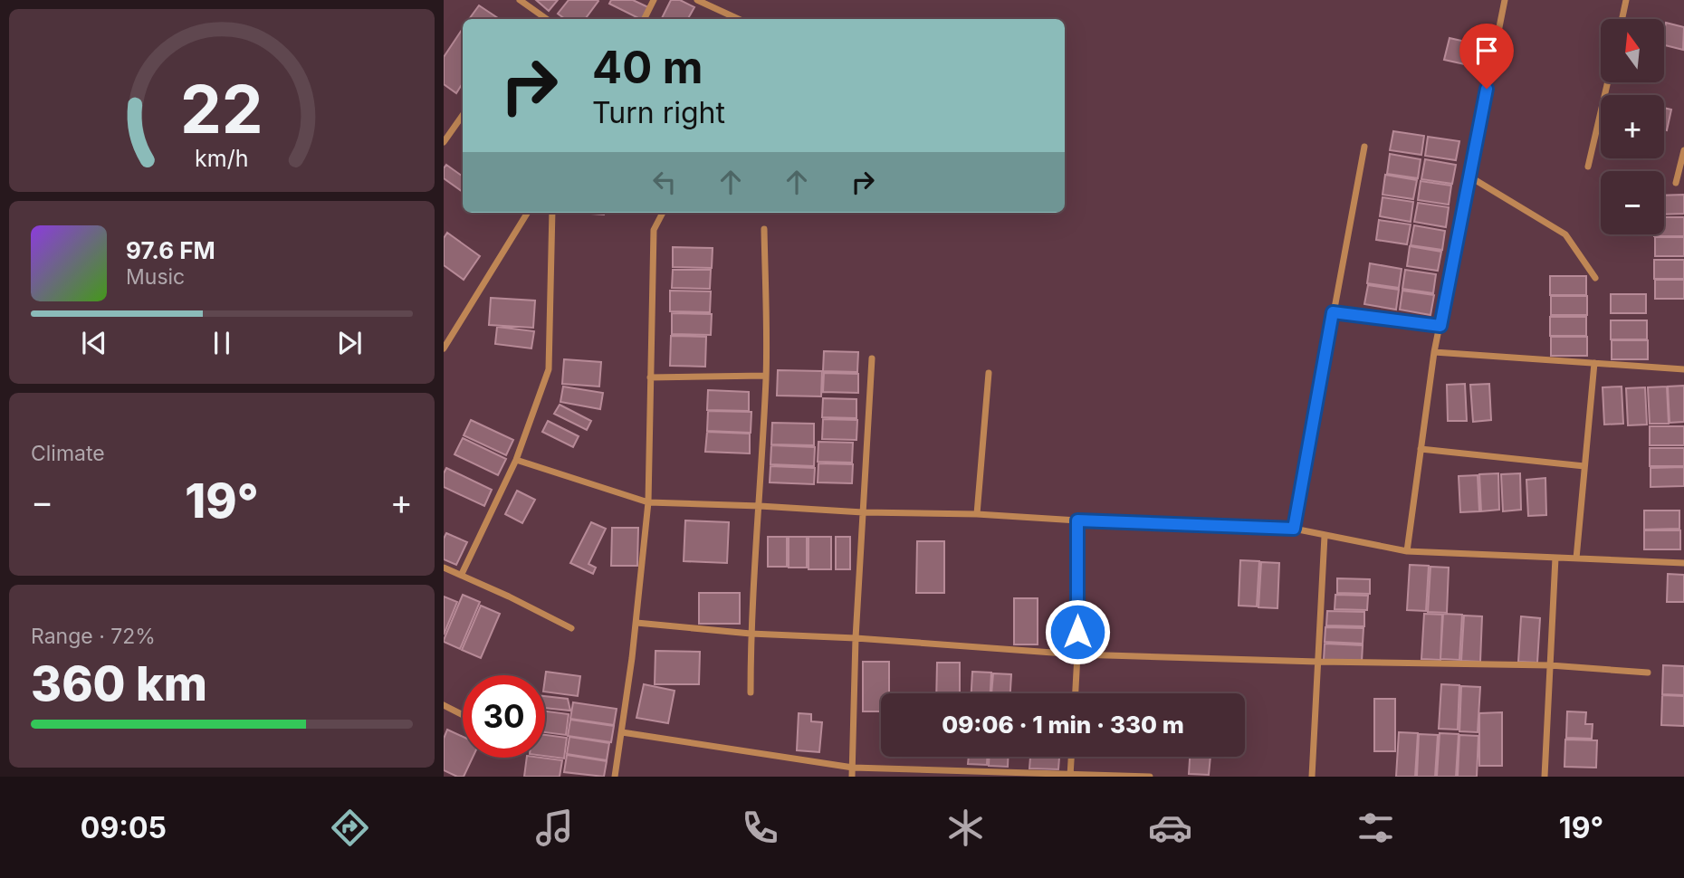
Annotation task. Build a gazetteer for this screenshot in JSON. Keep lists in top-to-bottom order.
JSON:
{
  "north": "top",
  "page": {
    "map_buttons": ["+", "−"],
    "turn": ["40 m", "Turn right"],
    "song": ["97.6 FM", "Music"],
    "tile": [
      "Climate",
      ["Range · 72%", "360 km"]
    ],
    "heat": ["−", "19°", "+"],
    "limit": "30",
    "trip": "09:06 · 1 min · 330 m",
    "tabs": ["09:05", "19°"],
    "gauge": ["22", "km/h"]
  }
}
